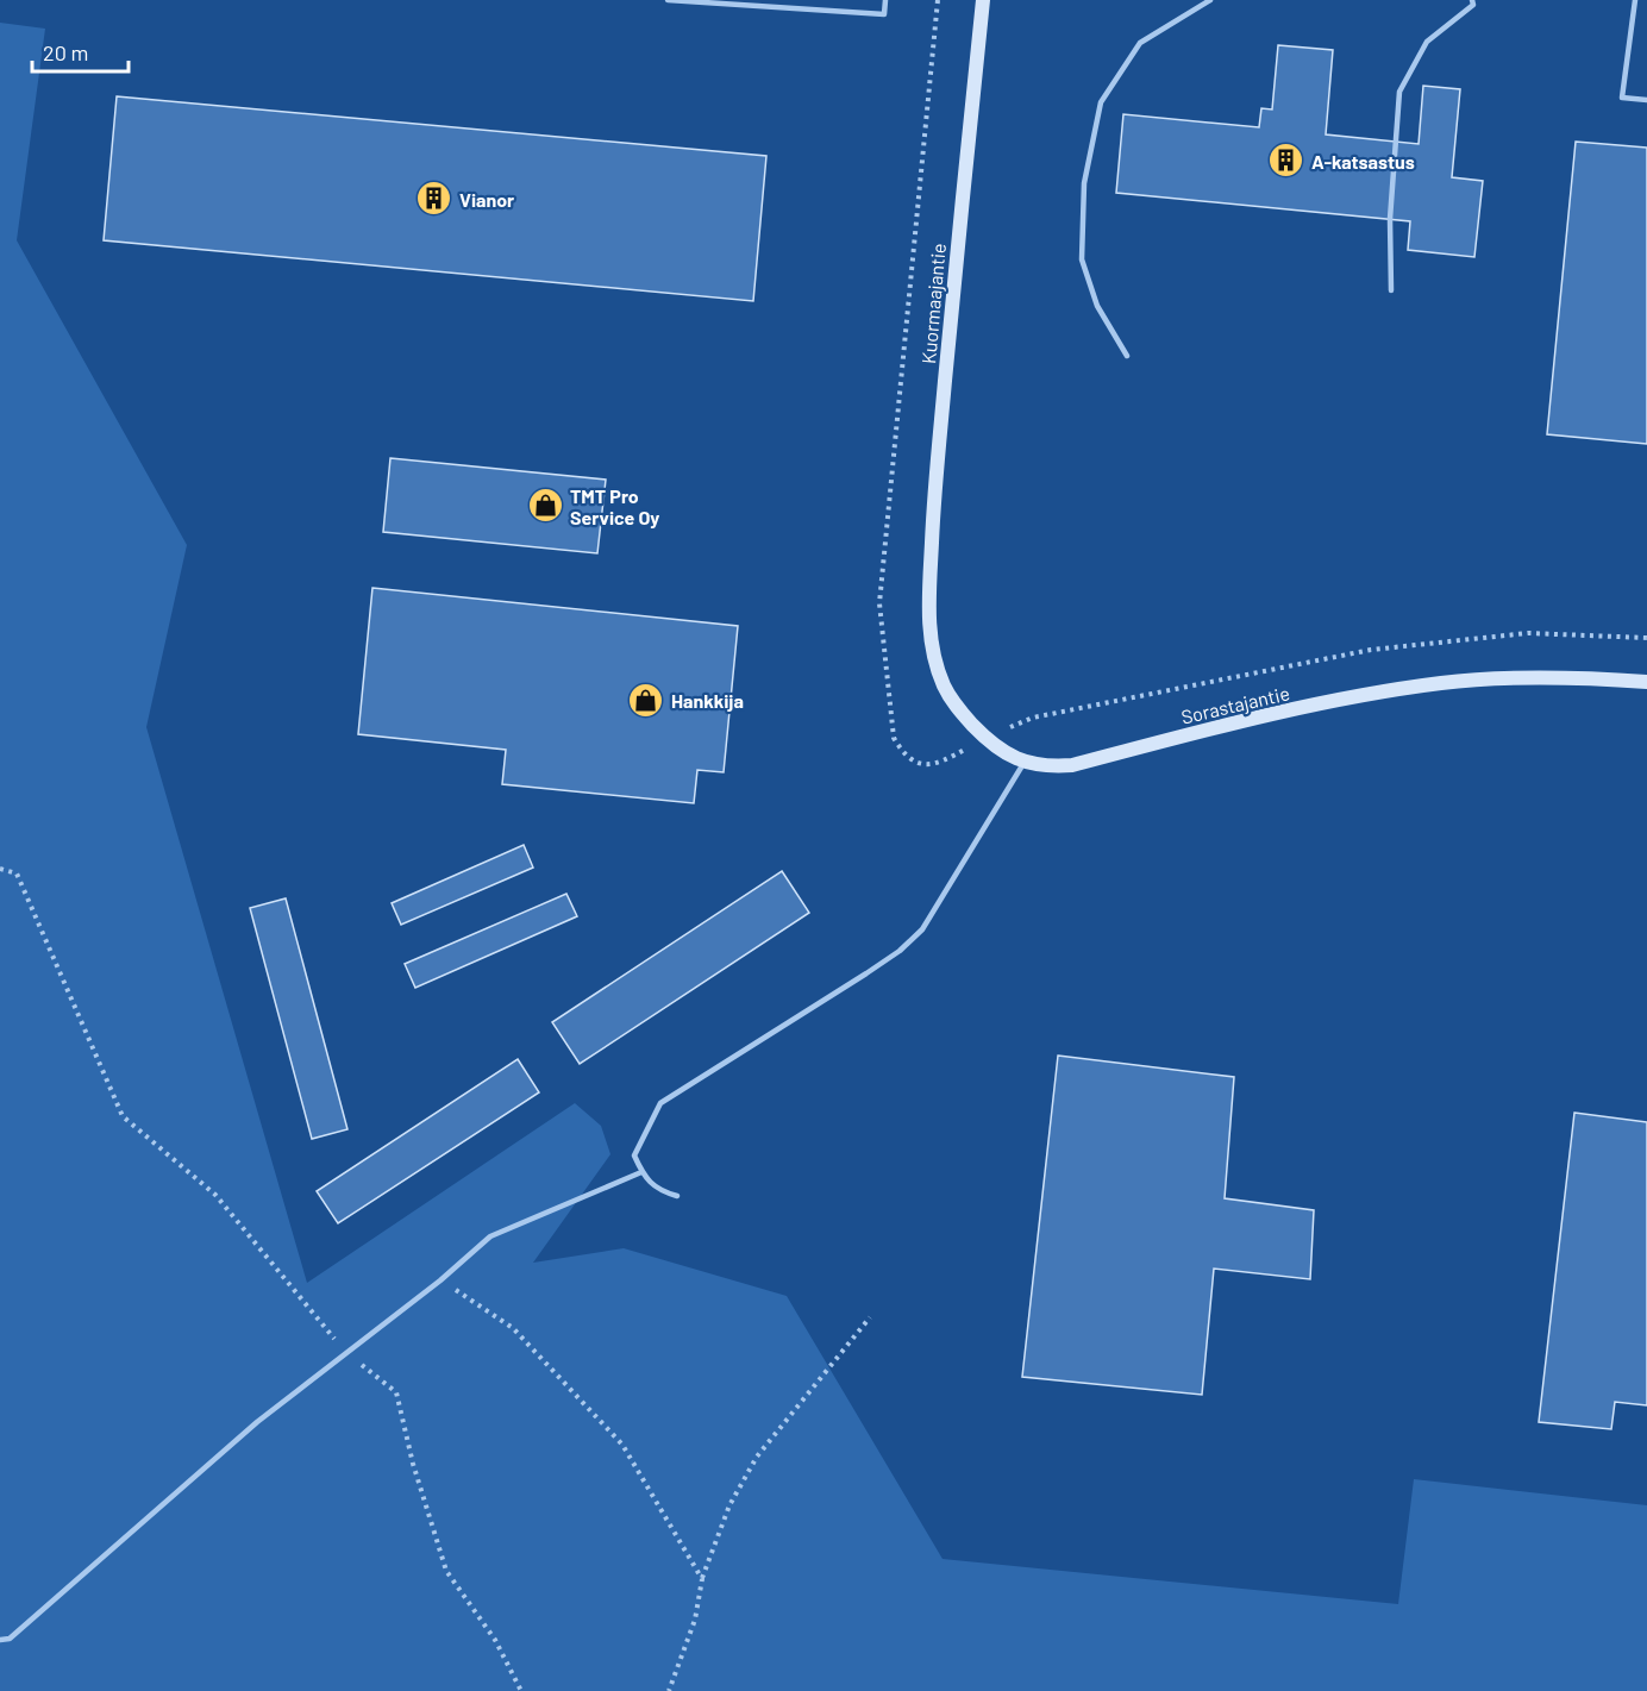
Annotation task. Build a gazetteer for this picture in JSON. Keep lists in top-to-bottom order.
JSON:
{
  "streets": {
    "street": ["Kuormaajantie", "Sorastajantie"]
  },
  "crossings": [
    ["Kuormaajantie", "Sorastajantie"]
  ],
  "places": {
    "building": ["A-katsastus", "Vianor"],
    "shop": ["TMT Pro Service Oy", "Hankkija"]
  },
  "scale_bar": "20 m"
}
